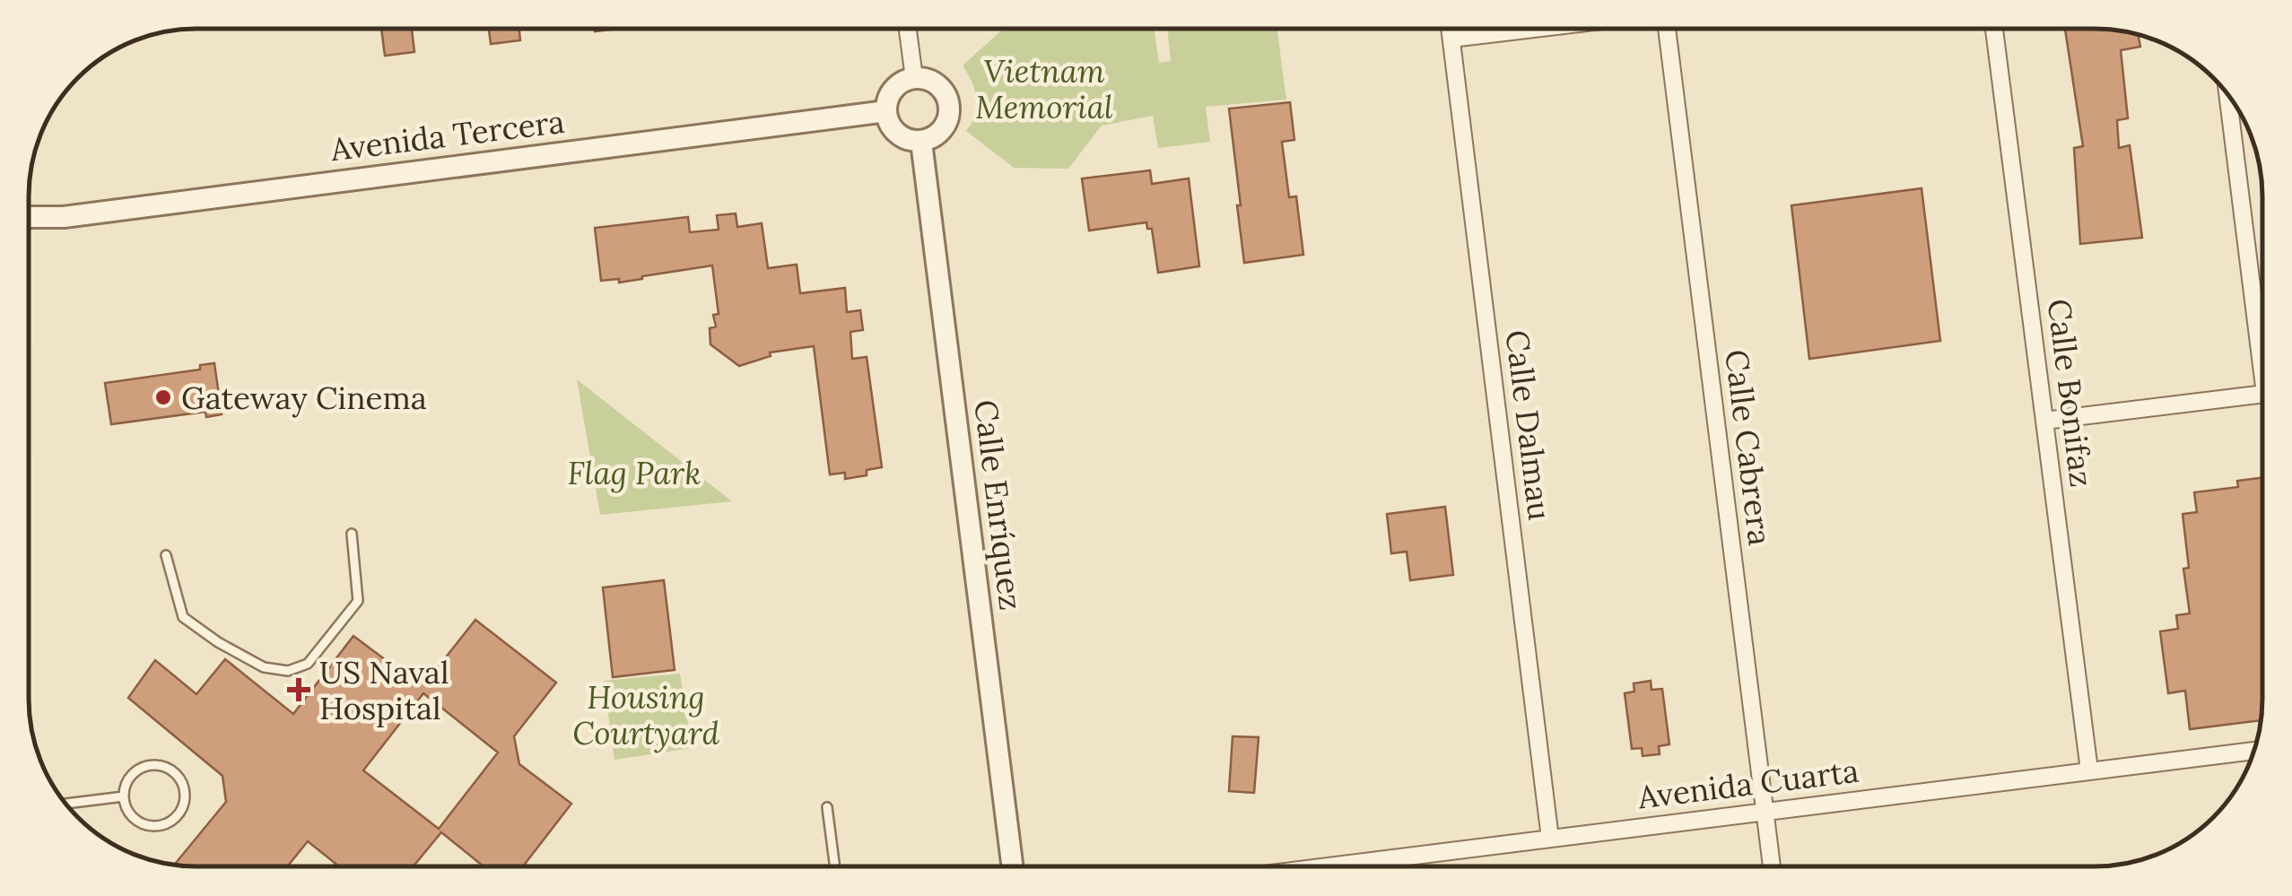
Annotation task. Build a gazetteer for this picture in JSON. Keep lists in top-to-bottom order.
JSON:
{
  "streets": {
    "street": [
      "Avenida Tercera",
      "Calle Bonifaz",
      "Calle Dalmau",
      "Calle Cabrera",
      "Calle Enríquez",
      "Avenida Cuarta"
    ]
  },
  "crossings": [
    ["Avenida Tercera", "Calle Enríquez"],
    ["Calle Bonifaz", "Avenida Cuarta"],
    ["Calle Dalmau", "Avenida Cuarta"],
    ["Calle Cabrera", "Avenida Cuarta"]
  ],
  "parks": ["Vietnam Memorial", "Flag Park", "Housing Courtyard"],
  "places": {
    "other": ["Gateway Cinema"],
    "health": ["US Naval Hospital"]
  }
}
